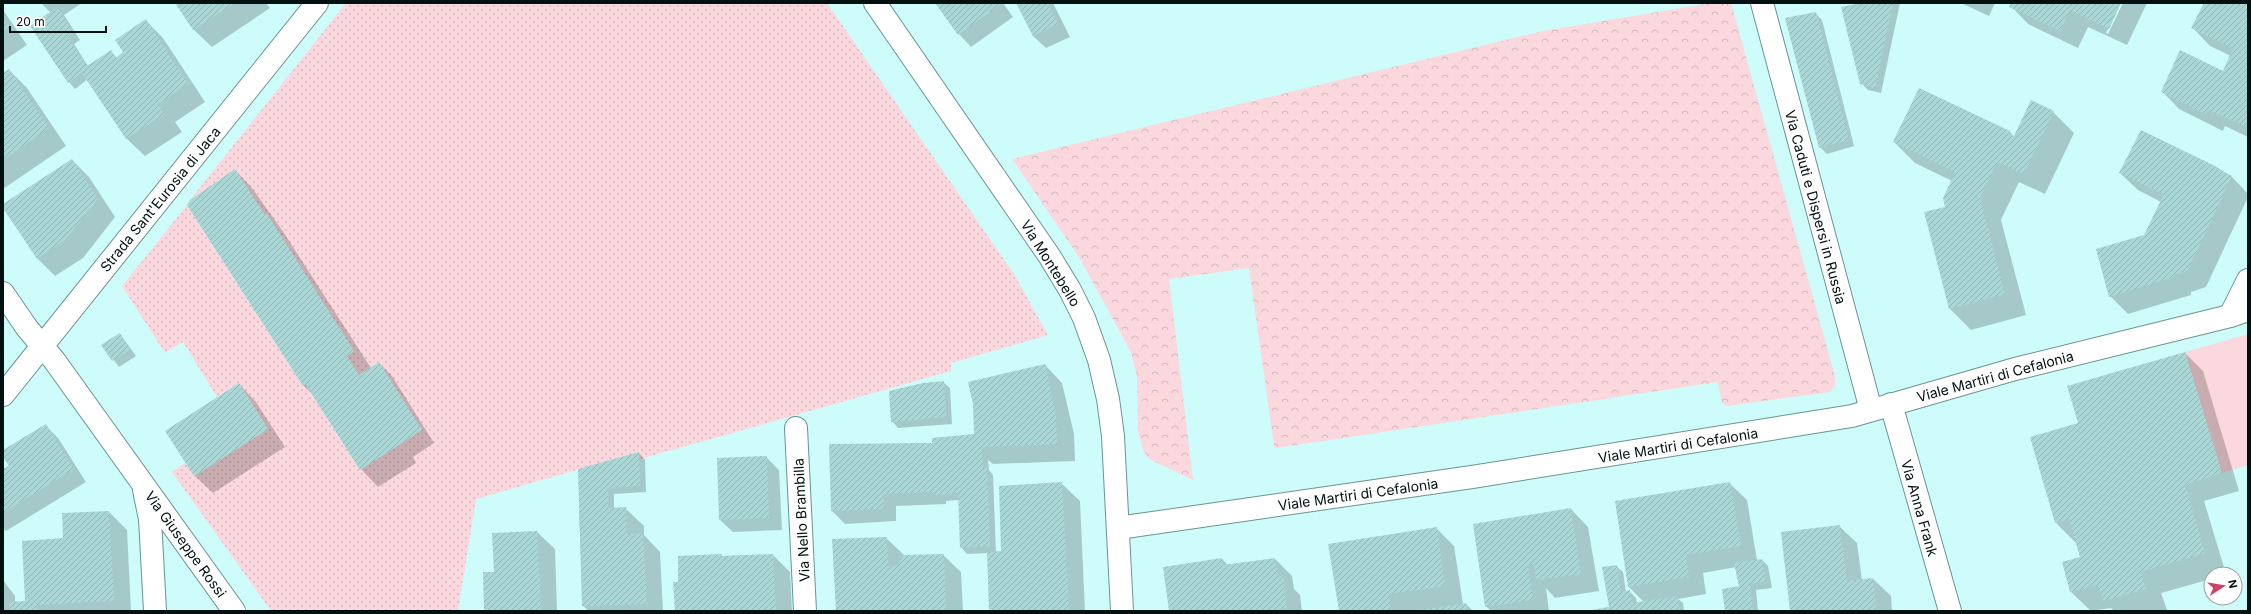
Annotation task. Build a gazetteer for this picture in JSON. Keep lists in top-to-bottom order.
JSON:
{
  "streets": {
    "street": [
      "Strada Sant'Eurosia di Jaca",
      "Via Caduti e Dispersi in Russia",
      "Via Montebello",
      "Viale Martiri di Cefalonia",
      "Via Anna Frank",
      "Via Nello Brambilla",
      "Via Giuseppe Rossi"
    ]
  },
  "crossings": [
    ["Strada Sant'Eurosia di Jaca", "Via Giuseppe Rossi"],
    ["Via Caduti e Dispersi in Russia", "Viale Martiri di Cefalonia"],
    ["Via Caduti e Dispersi in Russia", "Via Anna Frank"],
    ["Via Montebello", "Viale Martiri di Cefalonia"],
    ["Viale Martiri di Cefalonia", "Via Anna Frank"]
  ],
  "scale_bar": "20 m",
  "north": "right"
}
